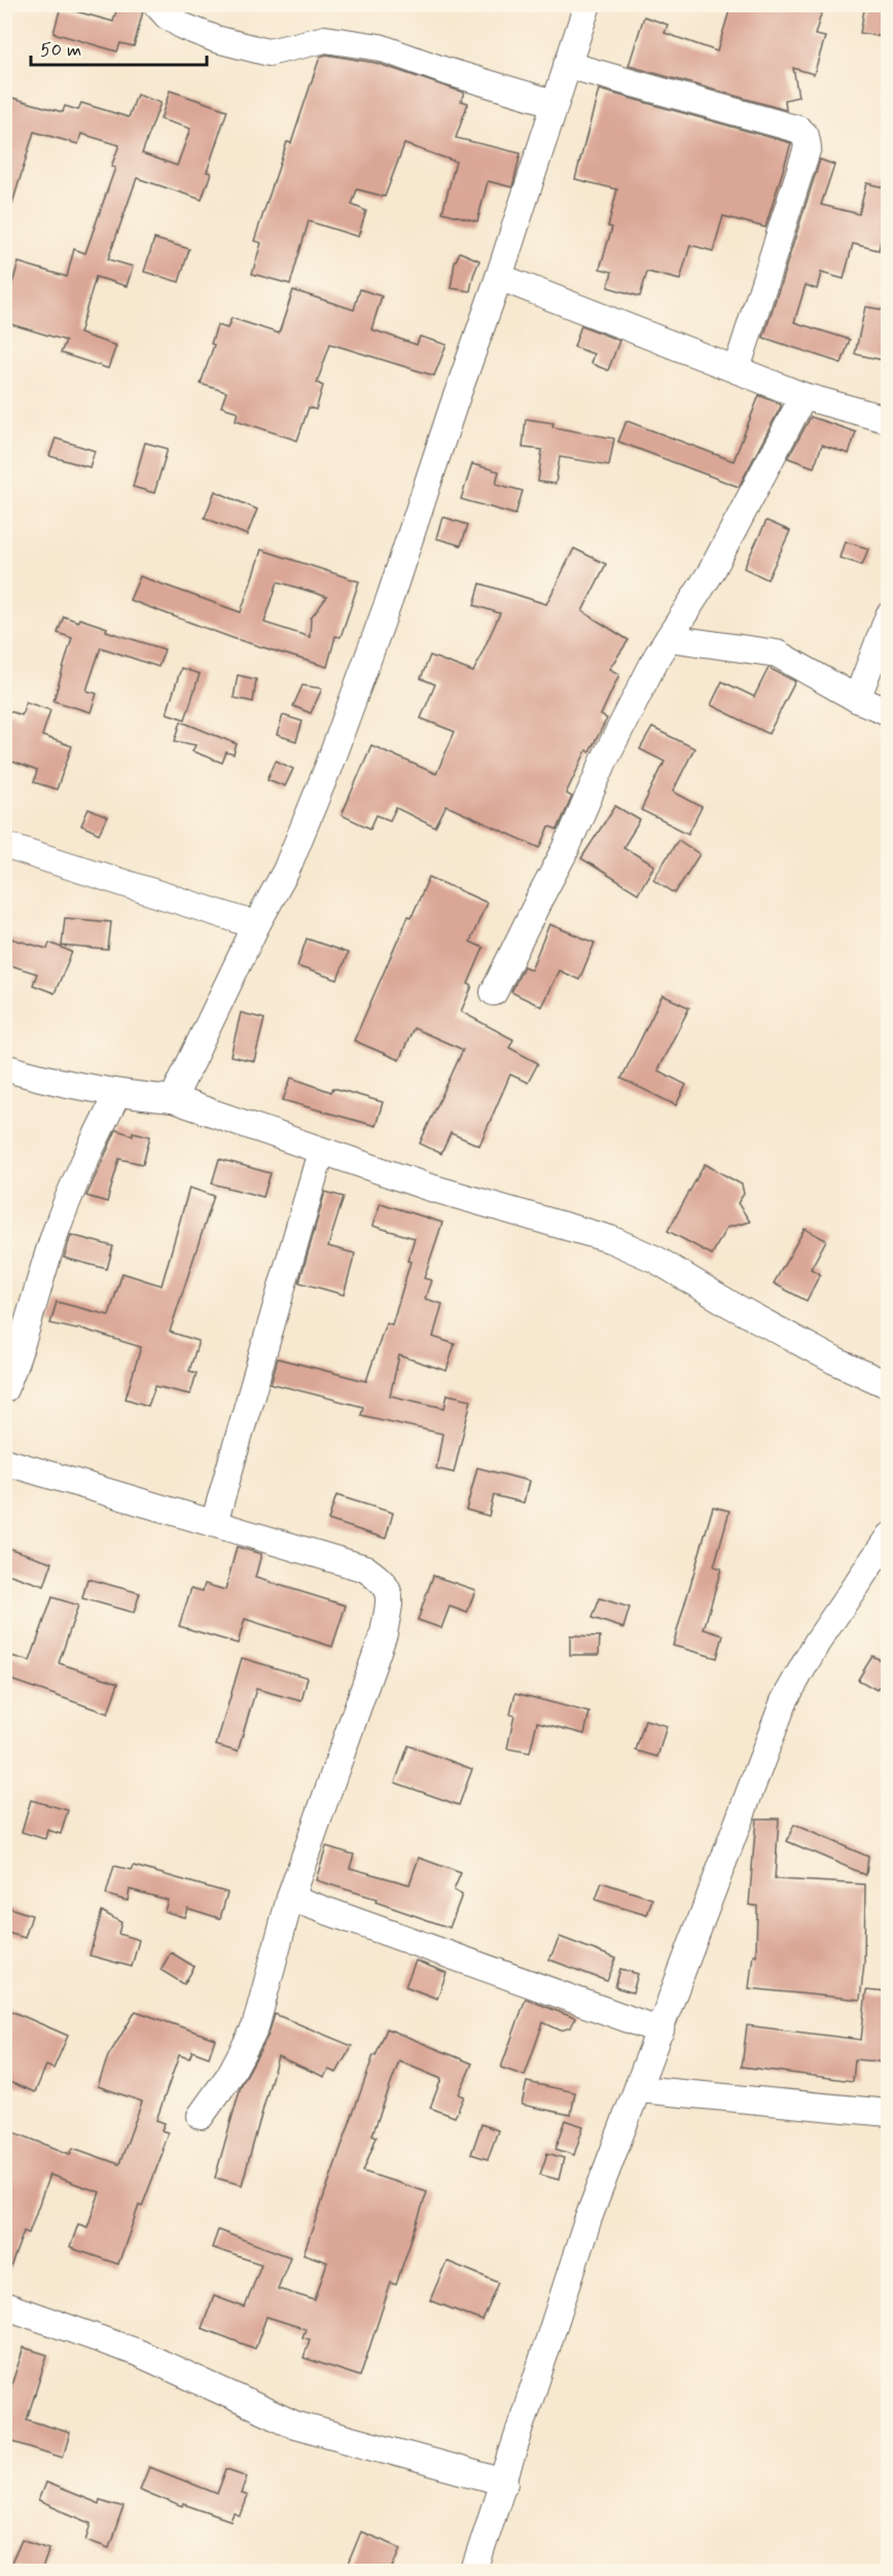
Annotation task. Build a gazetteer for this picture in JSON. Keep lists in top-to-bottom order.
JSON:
{
  "scale_bar": "50 m"
}
